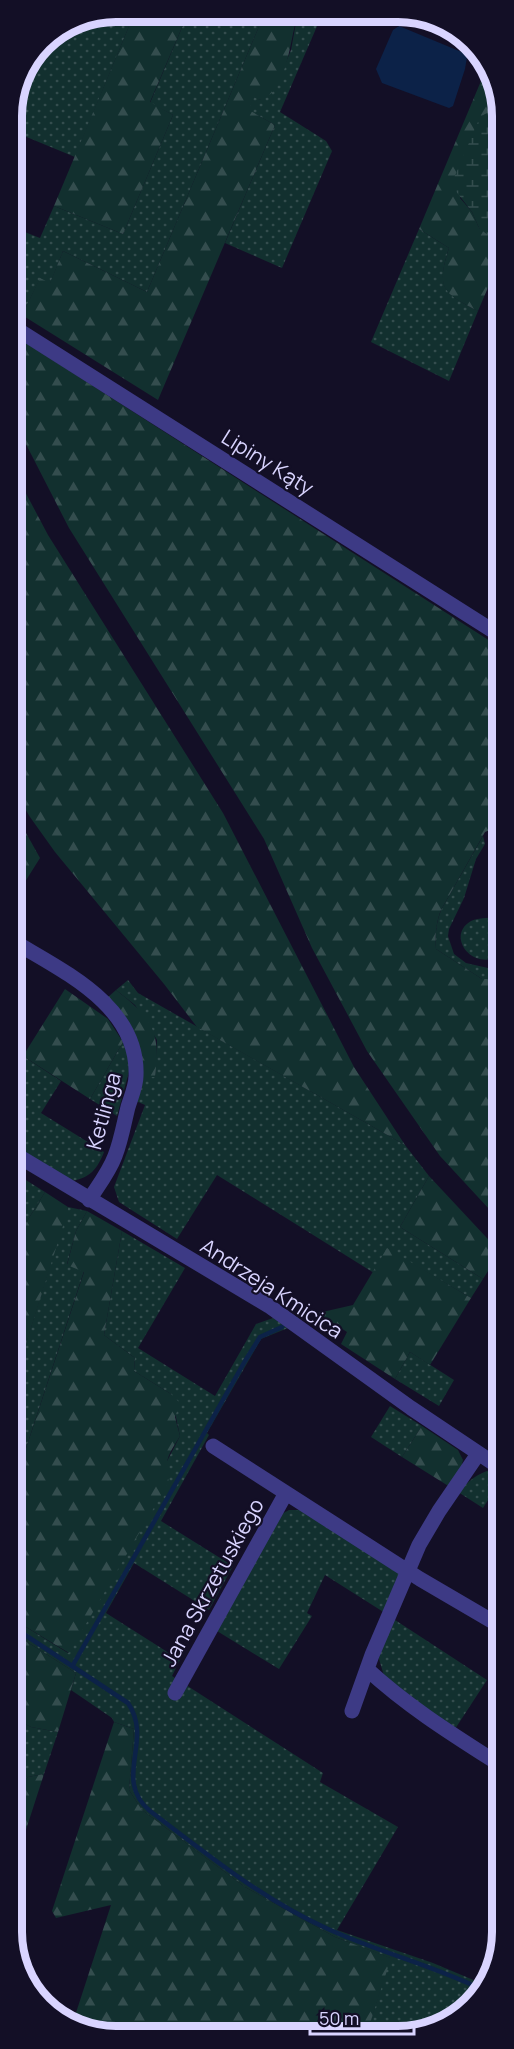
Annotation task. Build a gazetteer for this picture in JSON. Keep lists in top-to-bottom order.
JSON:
{
  "streets": {
    "street": [
      "Lipiny Kąty",
      "Ketlinga",
      "Andrzeja Kmicica",
      "Jana Skrzetuskiego"
    ]
  },
  "crossings": [
    ["Ketlinga", "Andrzeja Kmicica"]
  ],
  "scale_bar": "50 m"
}
